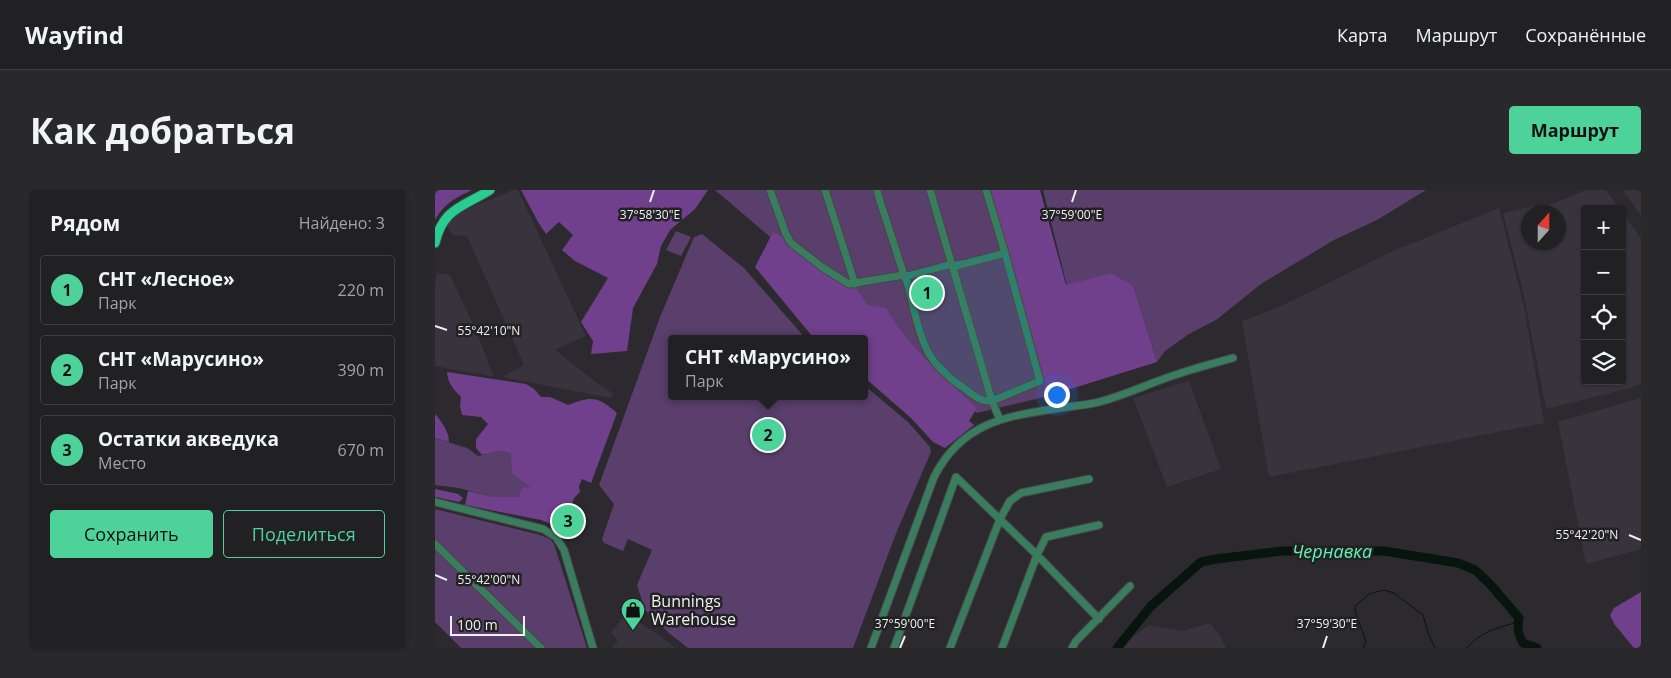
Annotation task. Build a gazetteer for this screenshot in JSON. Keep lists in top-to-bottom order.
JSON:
{
  "water": ["Чернавка"],
  "places": {
    "shop": ["Bunnings Warehouse"]
  },
  "scale_bar": "100 m",
  "north": "top",
  "page": {
    "header": "Wayfind",
    "nav": ["Карта", "Маршрут", "Сохранённые"],
    "buttons": [
      "Маршрут",
      ["Сохранить", "Поделиться"]
    ],
    "title": "Как добраться",
    "heading": ["Рядом", "Найдено: 3"],
    "map_buttons": ["+", "−"],
    "list": [
      {
        "mark": "1",
        "name": "СНТ «Лесное»",
        "note": "Парк",
        "value": "220 m"
      },
      {
        "mark": "2",
        "name": "СНТ «Марусино»",
        "note": "Парк",
        "value": "390 m"
      },
      {
        "mark": "3",
        "name": "Остатки акведука",
        "note": "Место",
        "value": "670 m"
      }
    ],
    "pins": ["1", "2", "3"],
    "popup": ["СНТ «Марусино»", "Парк"],
    "scale": "100 m"
  },
  "coordinates": [
    "37°59'00\"E",
    "37°58'30\"E",
    "55°42'10\"N",
    "55°42'20\"N",
    "55°42'00\"N",
    "37°59'30\"E"
  ]
}
